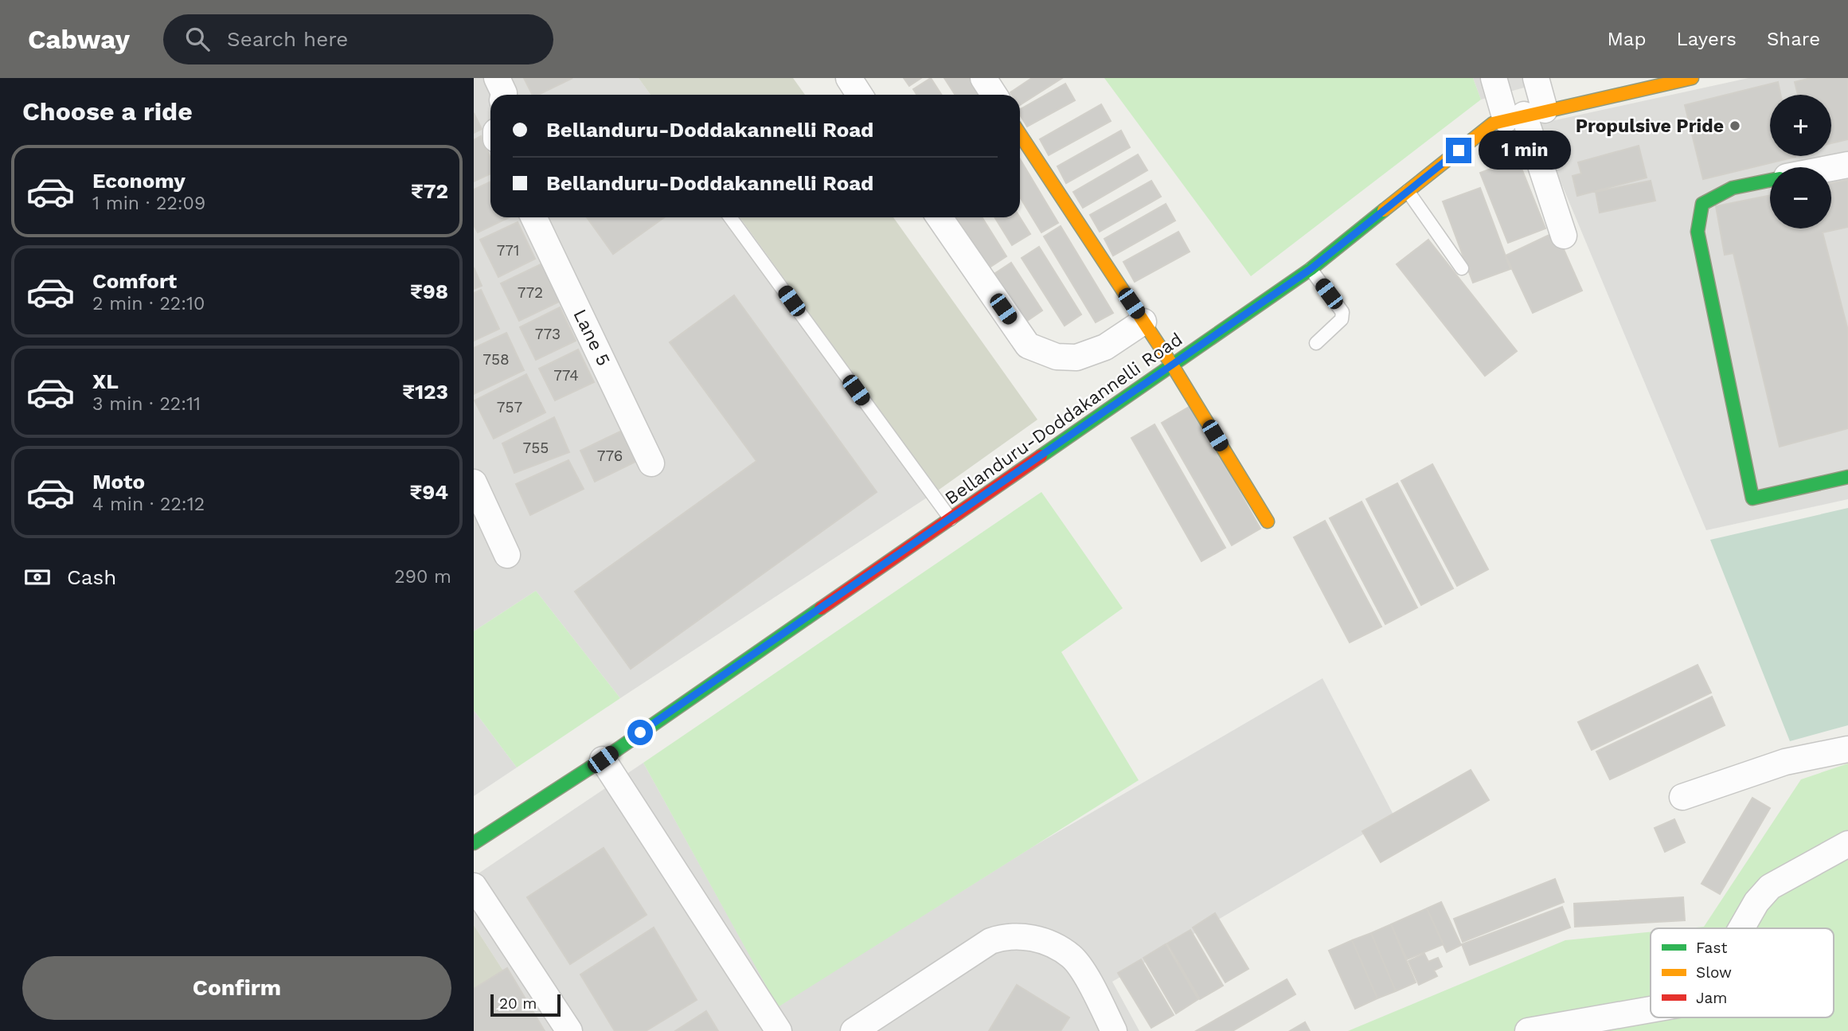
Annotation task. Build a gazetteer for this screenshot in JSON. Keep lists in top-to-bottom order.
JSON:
{
  "streets": {
    "street": ["Lane 5", "Bellanduru-Doddakannelli Road"]
  },
  "places": ["Propulsive Pride"],
  "house_numbers": [
    "771",
    "772",
    "773",
    "758",
    "774",
    "757",
    "755",
    "776"
  ],
  "legend": ["Fast", "Slow", "Jam"],
  "scale_bar": "20 m",
  "page": {
    "header": "Cabway",
    "search": "Search here",
    "nav": ["Map", "Layers", "Share"],
    "heading": "Choose a ride",
    "map_buttons": ["+", "−"],
    "banner": ["Bellanduru-Doddakannelli Road", "Bellanduru-Doddakannelli Road"],
    "bubble": "1 min",
    "list": [
      {
        "name": "Economy",
        "note": "1 min · 22:09",
        "value": "₹72"
      },
      {
        "name": "Comfort",
        "note": "2 min · 22:10",
        "value": "₹98"
      },
      {
        "name": "XL",
        "note": "3 min · 22:11",
        "value": "₹123"
      },
      {
        "name": "Moto",
        "note": "4 min · 22:12",
        "value": "₹94"
      }
    ],
    "pay": ["Cash", "290 m"],
    "buttons": "Confirm",
    "scale": "20 m"
  }
}
